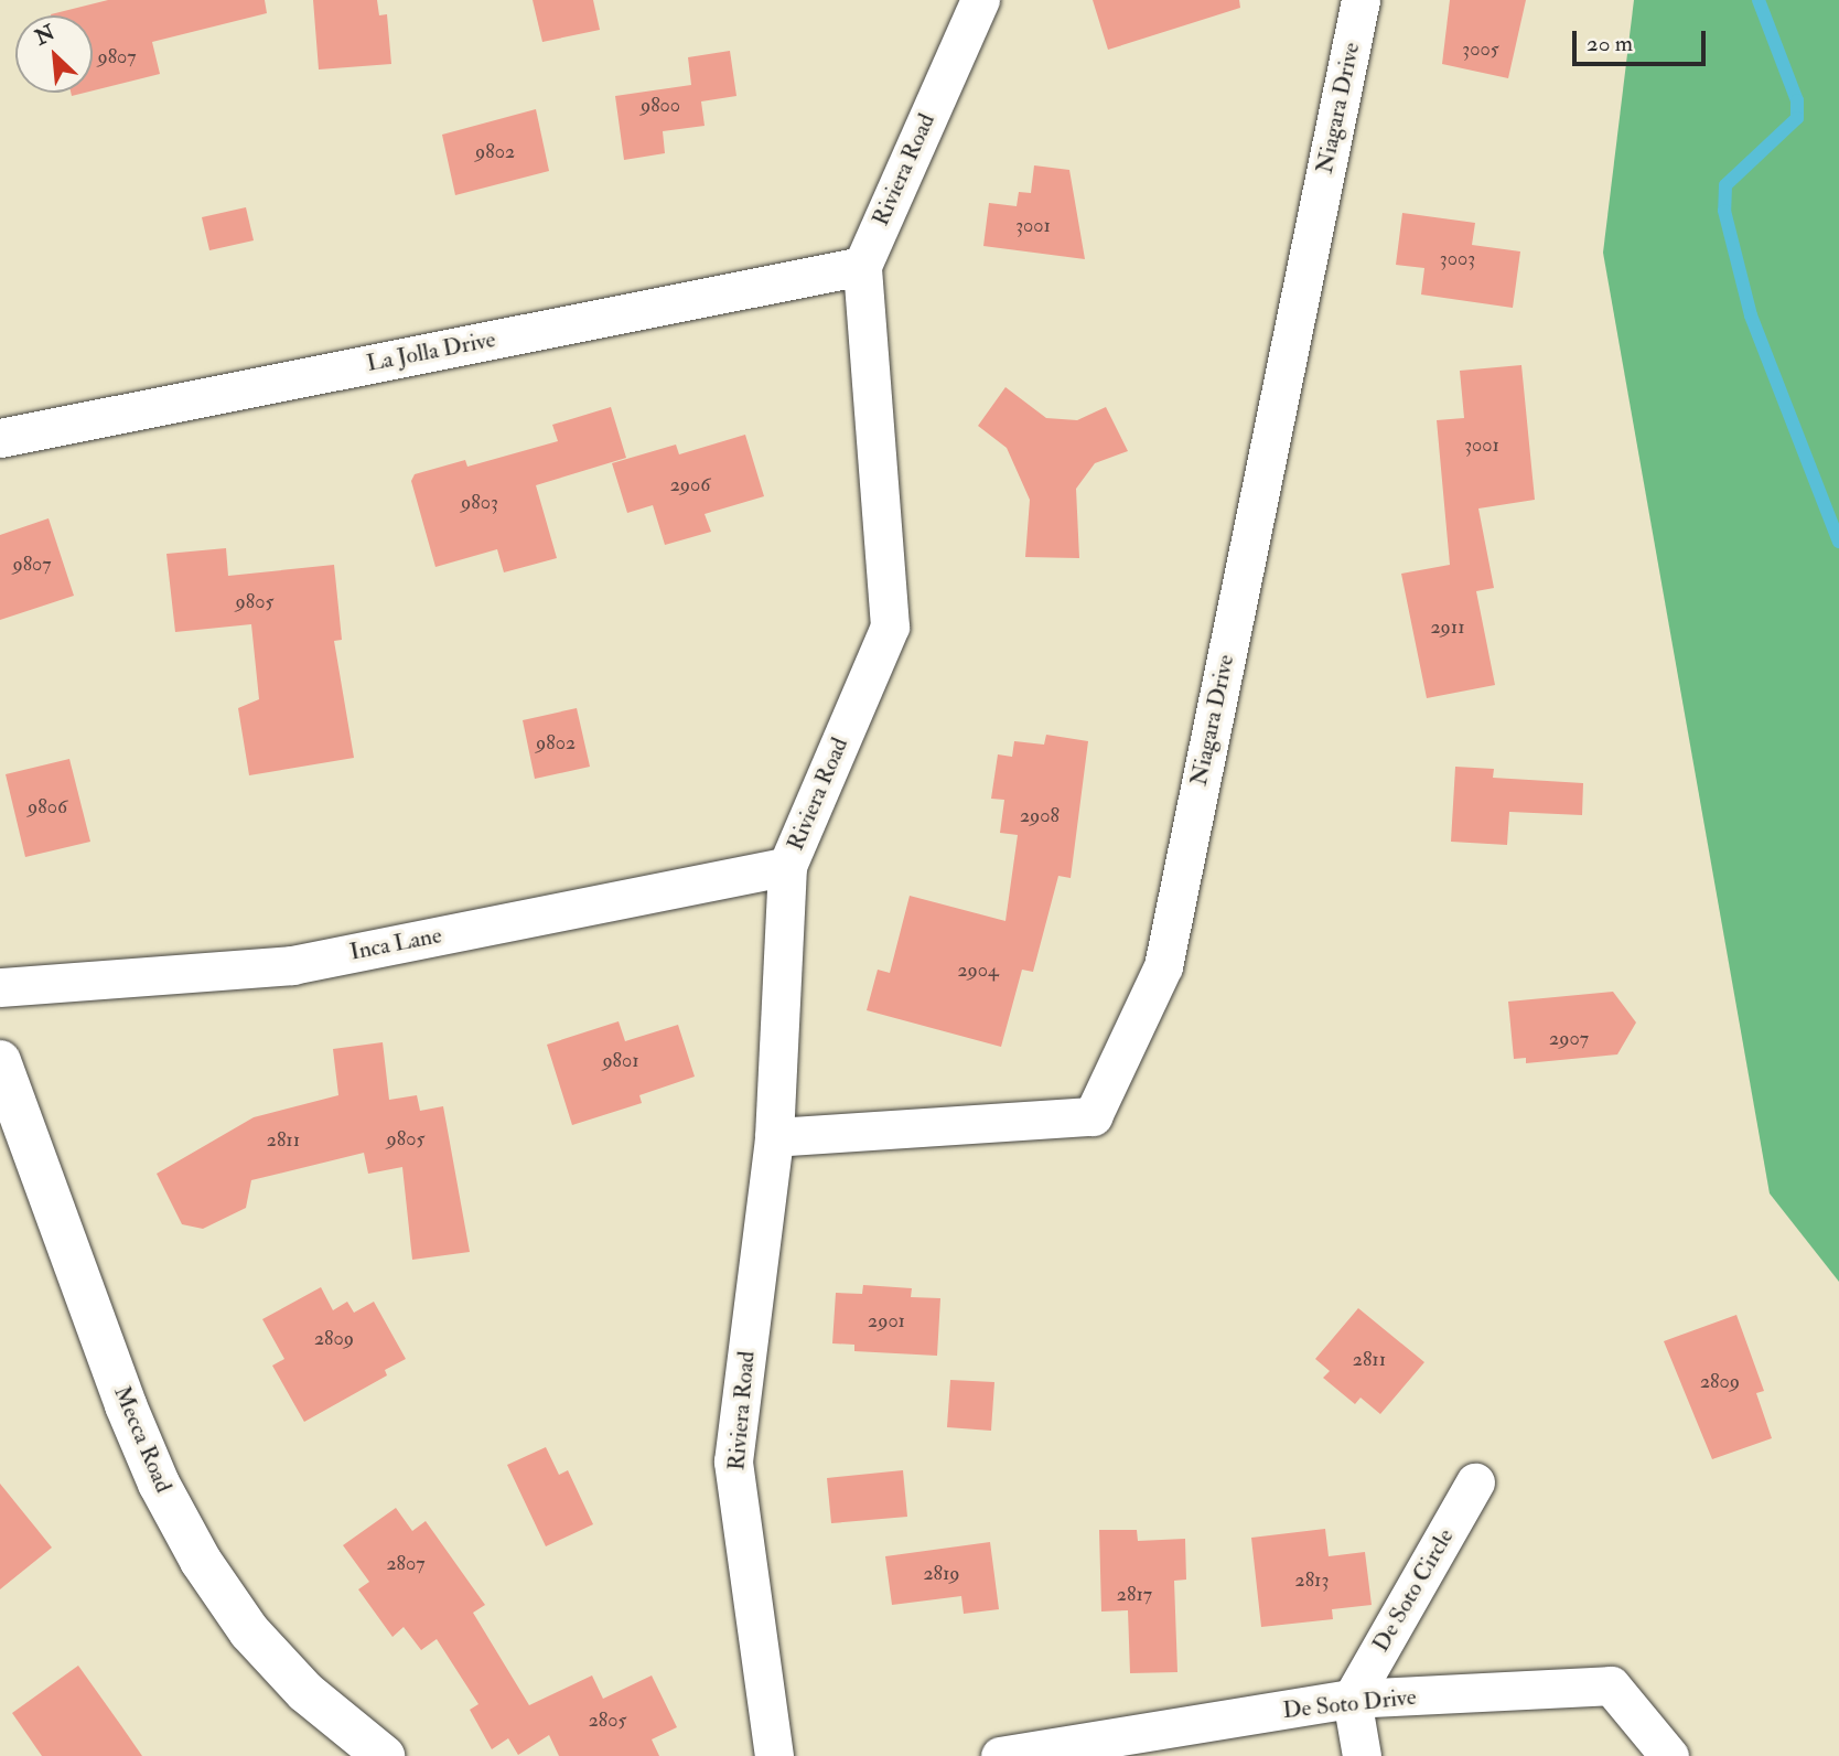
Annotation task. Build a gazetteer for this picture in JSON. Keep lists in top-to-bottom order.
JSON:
{
  "streets": {
    "street": [
      "Niagara Drive",
      "Riviera Road",
      "La Jolla Drive",
      "Inca Lane",
      "Mecca Road",
      "De Soto Circle",
      "De Soto Drive"
    ]
  },
  "crossings": [
    ["Niagara Drive", "Riviera Road"],
    ["Riviera Road", "La Jolla Drive"],
    ["Riviera Road", "Inca Lane"],
    ["De Soto Circle", "De Soto Drive"]
  ],
  "house_numbers": [
    "3005",
    "9807",
    "9800",
    "9802",
    "3001",
    "3003",
    "3001",
    "2906",
    "9803",
    "9807",
    "9805",
    "2911",
    "9802",
    "9806",
    "2908",
    "2904",
    "2907",
    "9801",
    "9805",
    "2811",
    "2901",
    "2809",
    "2811",
    "2809",
    "2807",
    "2819",
    "2813",
    "2817",
    "2805"
  ],
  "scale_bar": "20 m",
  "north": "top left"
}
